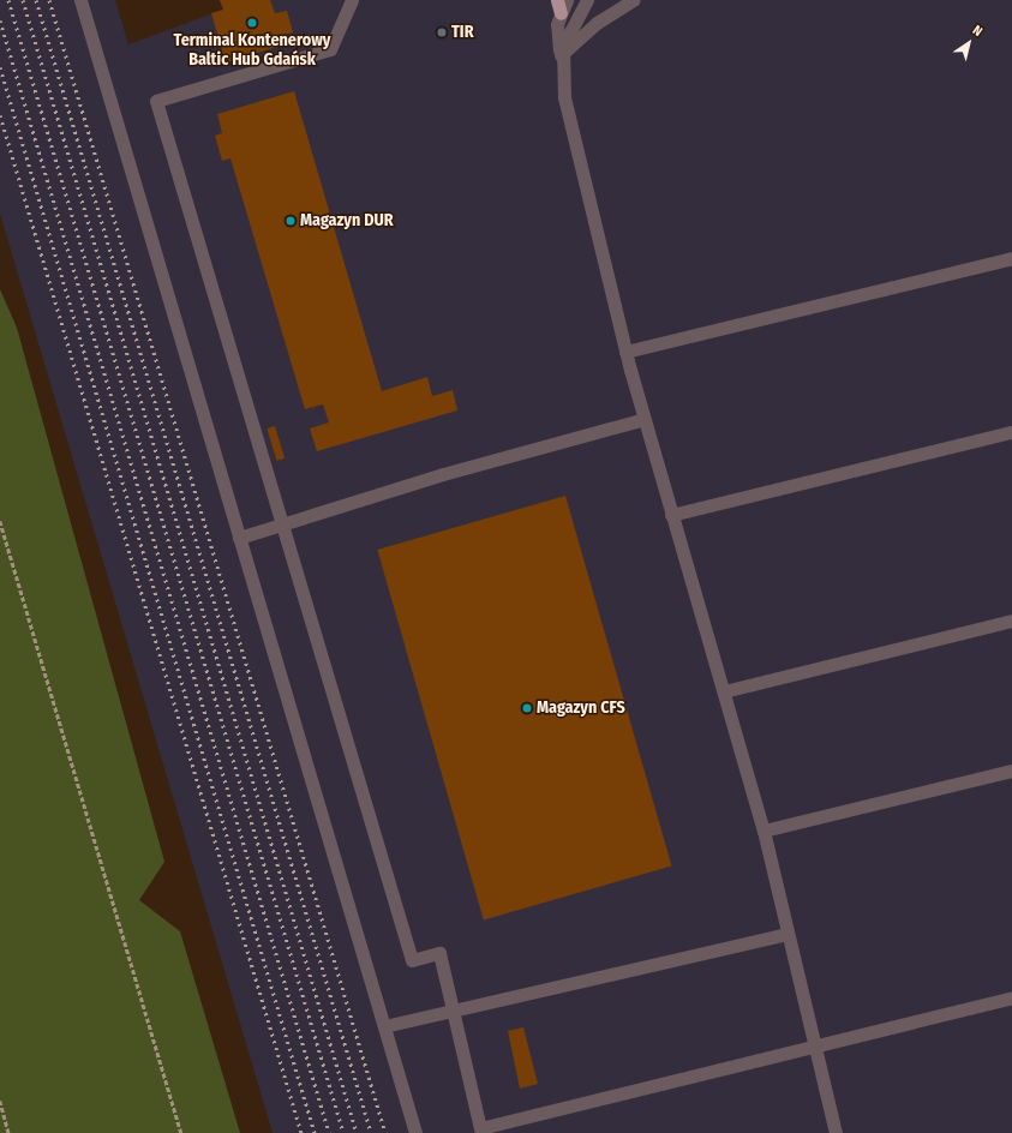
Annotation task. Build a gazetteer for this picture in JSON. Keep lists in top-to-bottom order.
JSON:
{
  "places": [
    "Terminal Kontenerowy Baltic Hub Gdańsk",
    "TIR",
    "Magazyn DUR",
    "Magazyn CFS"
  ],
  "north": "top right"
}
